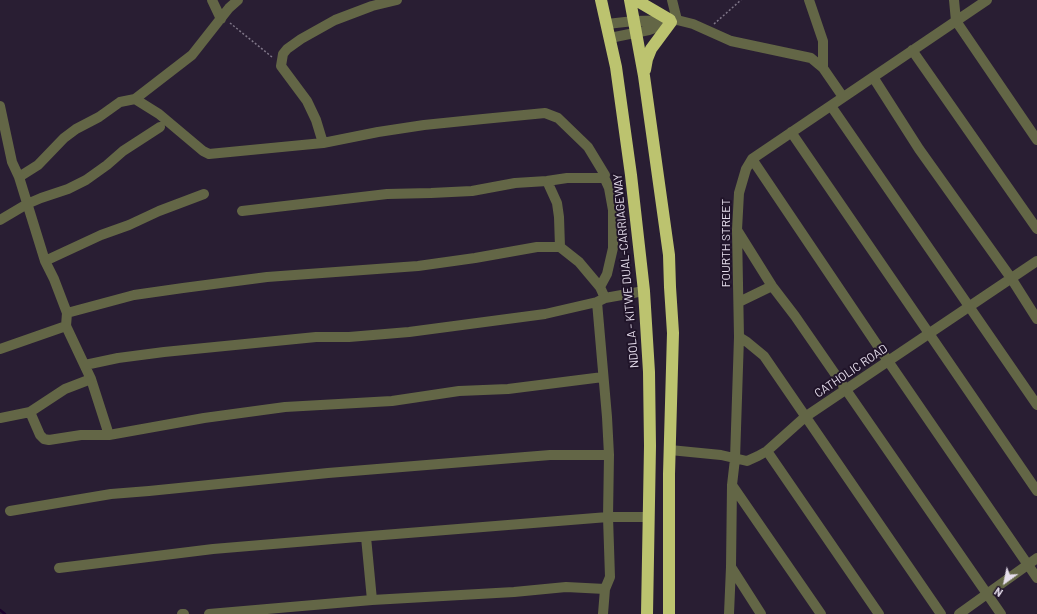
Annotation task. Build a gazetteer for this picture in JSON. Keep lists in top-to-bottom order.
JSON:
{
  "streets": {
    "highway": ["NDOLA - KITWE DUAL-CARRIAGEWAY"],
    "street": ["FOURTH STREET", "CATHOLIC ROAD"]
  },
  "crossings": [
    ["FOURTH STREET", "CATHOLIC ROAD"]
  ],
  "north": "bottom left"
}
